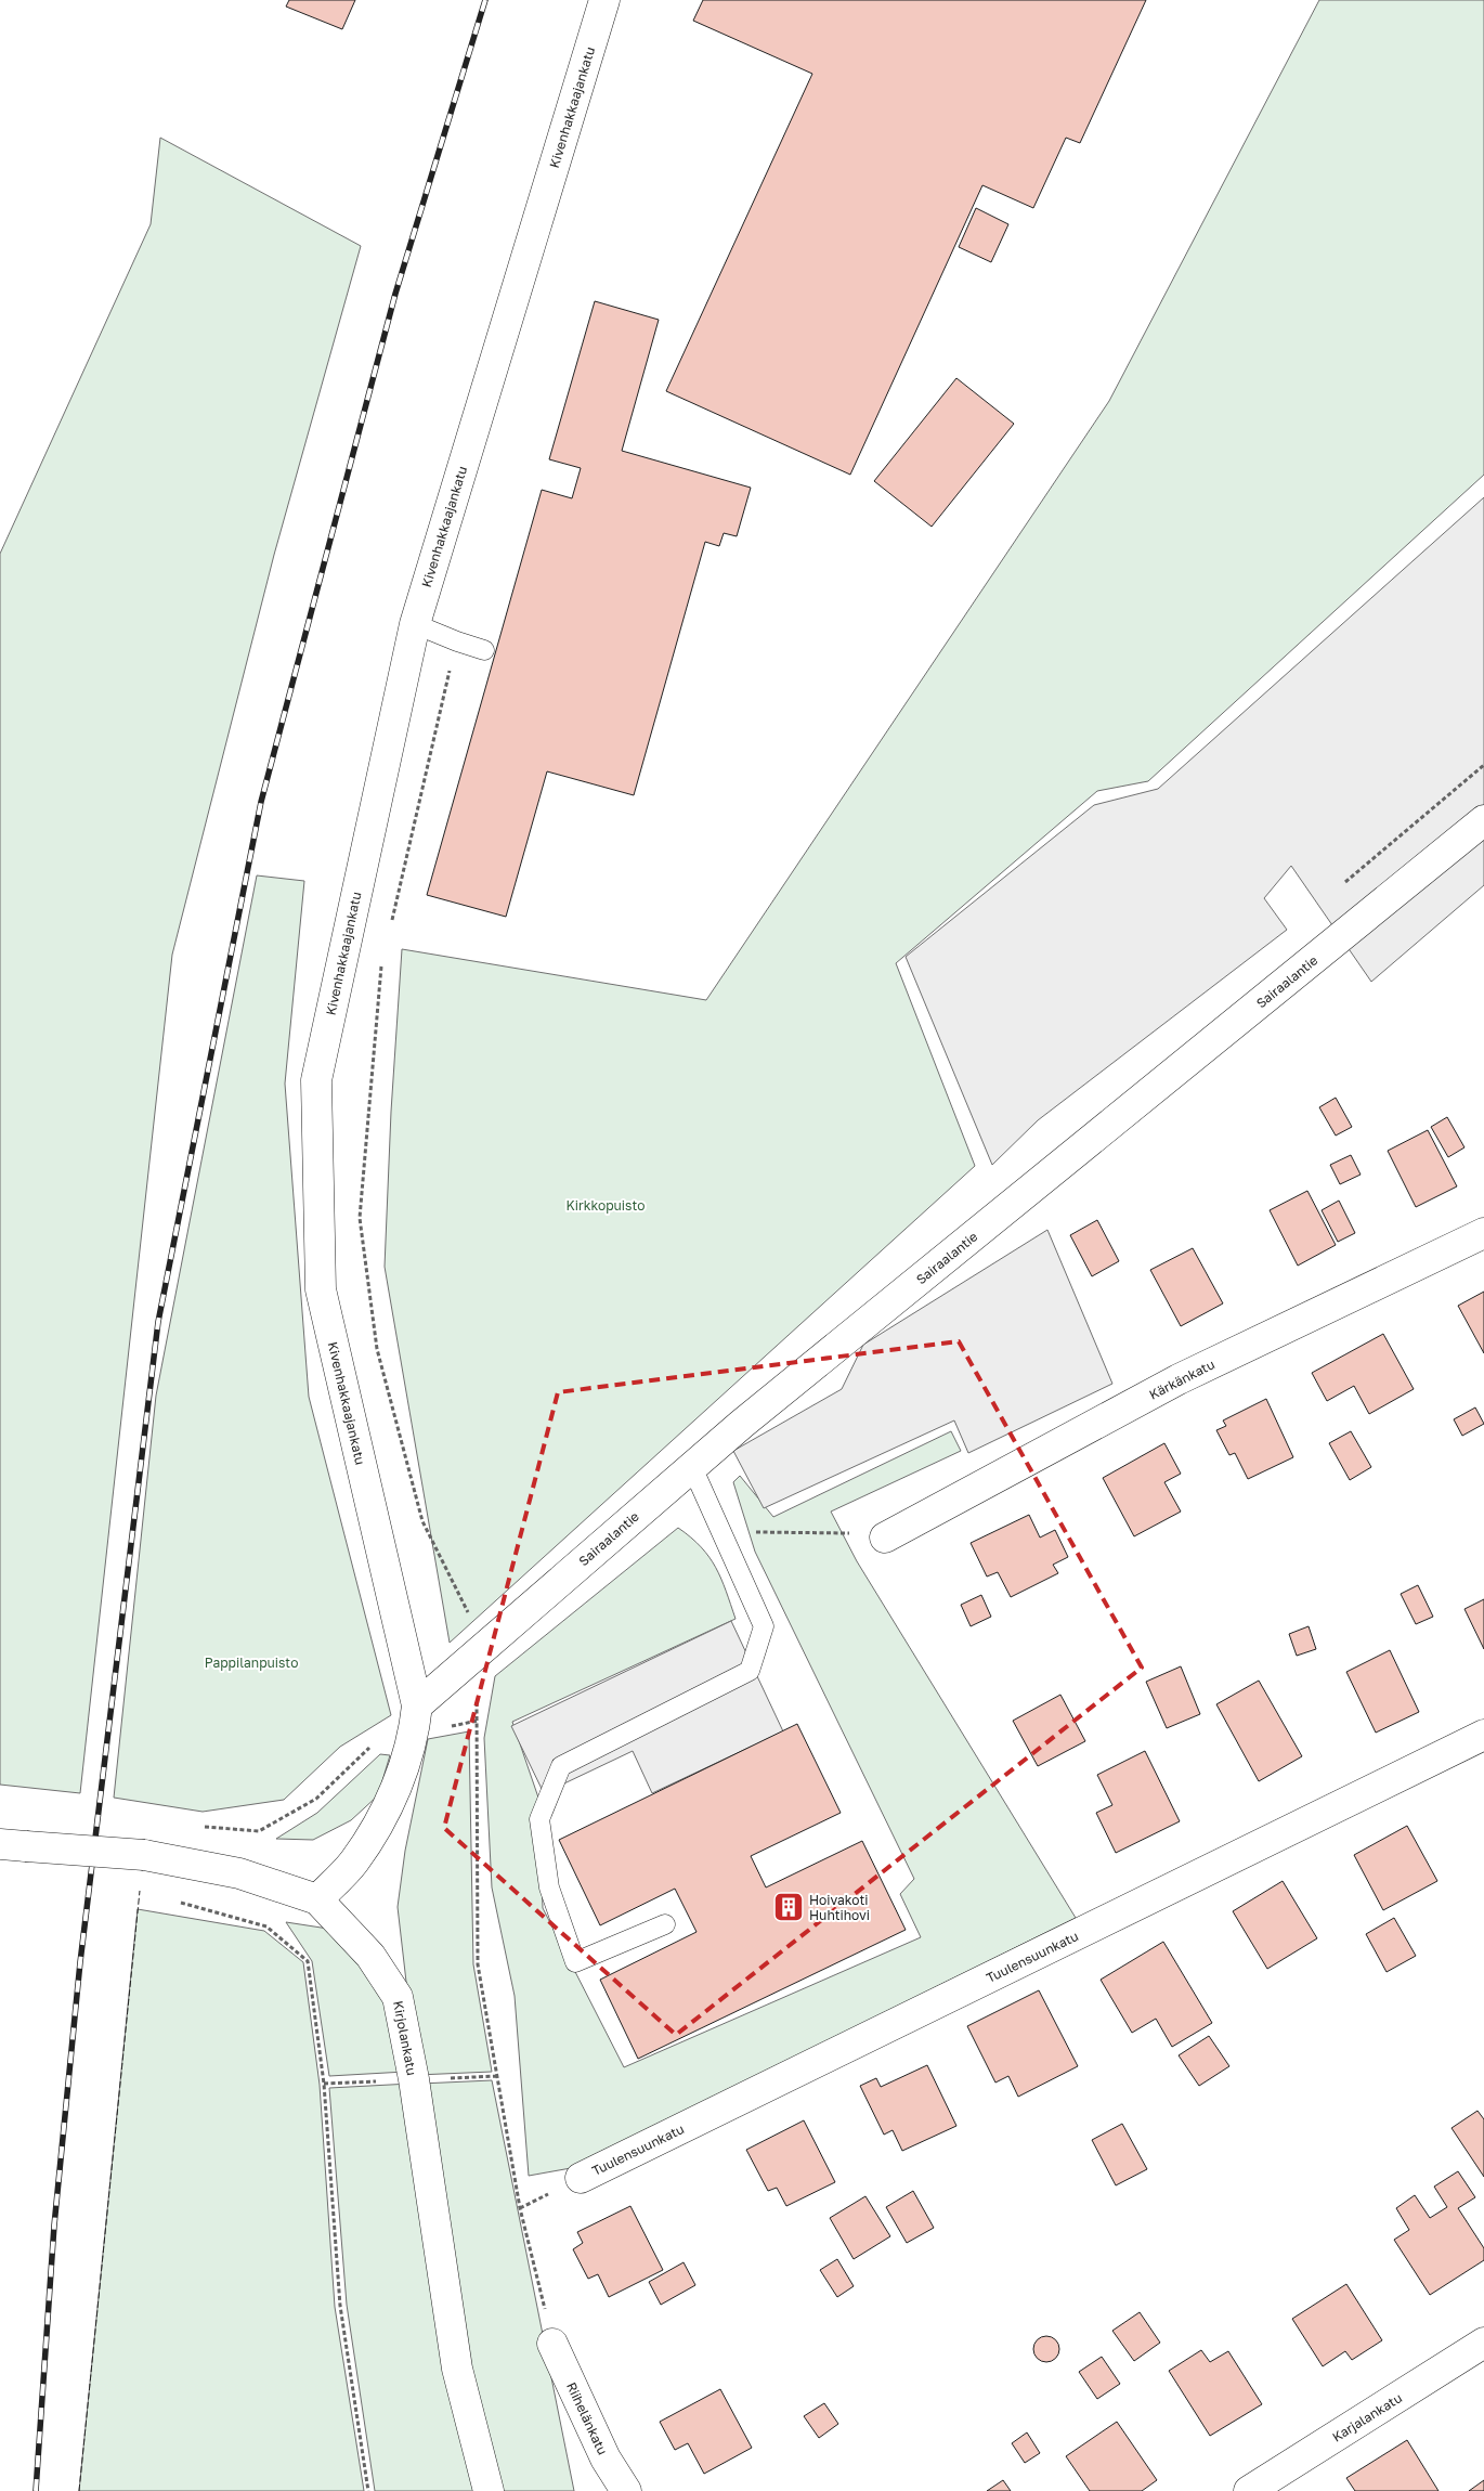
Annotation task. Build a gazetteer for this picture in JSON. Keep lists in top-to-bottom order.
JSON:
{
  "streets": {
    "street": [
      "Kivenhakkaajankatu",
      "Sairaalantie",
      "Kärkänkatu",
      "Tuulensuunkatu",
      "Kirjolankatu",
      "Karjalankatu",
      "Riihelänkatu"
    ]
  },
  "crossings": [
    ["Kivenhakkaajankatu", "Sairaalantie"]
  ],
  "parks": ["Kirkkopuisto", "Pappilanpuisto"],
  "places": {
    "building": ["Hoivakoti Huhtihovi"]
  }
}
